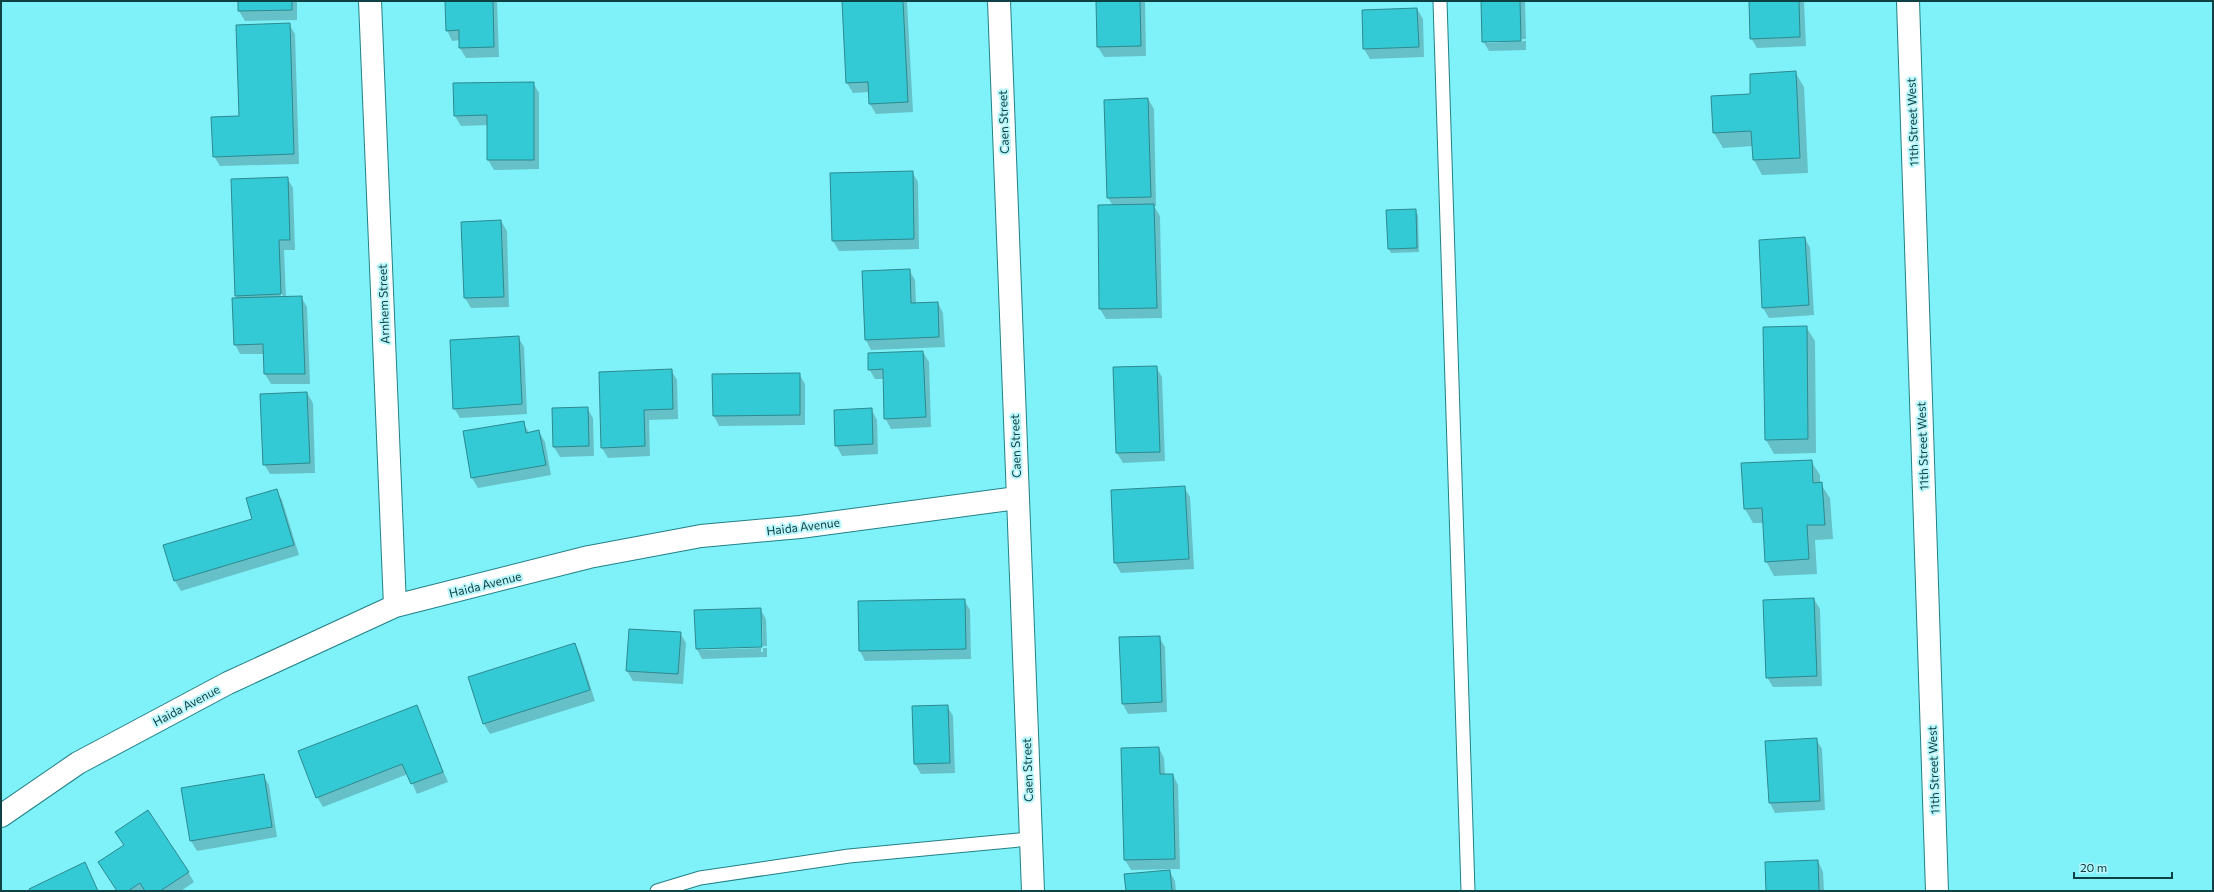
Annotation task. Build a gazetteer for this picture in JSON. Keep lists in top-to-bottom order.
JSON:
{
  "streets": {
    "street": [
      "Caen Street",
      "11th Street West",
      "Arnhem Street",
      "Haida Avenue"
    ]
  },
  "crossings": [
    ["Caen Street", "Haida Avenue"],
    ["Arnhem Street", "Haida Avenue"]
  ],
  "scale_bar": "20 m"
}
